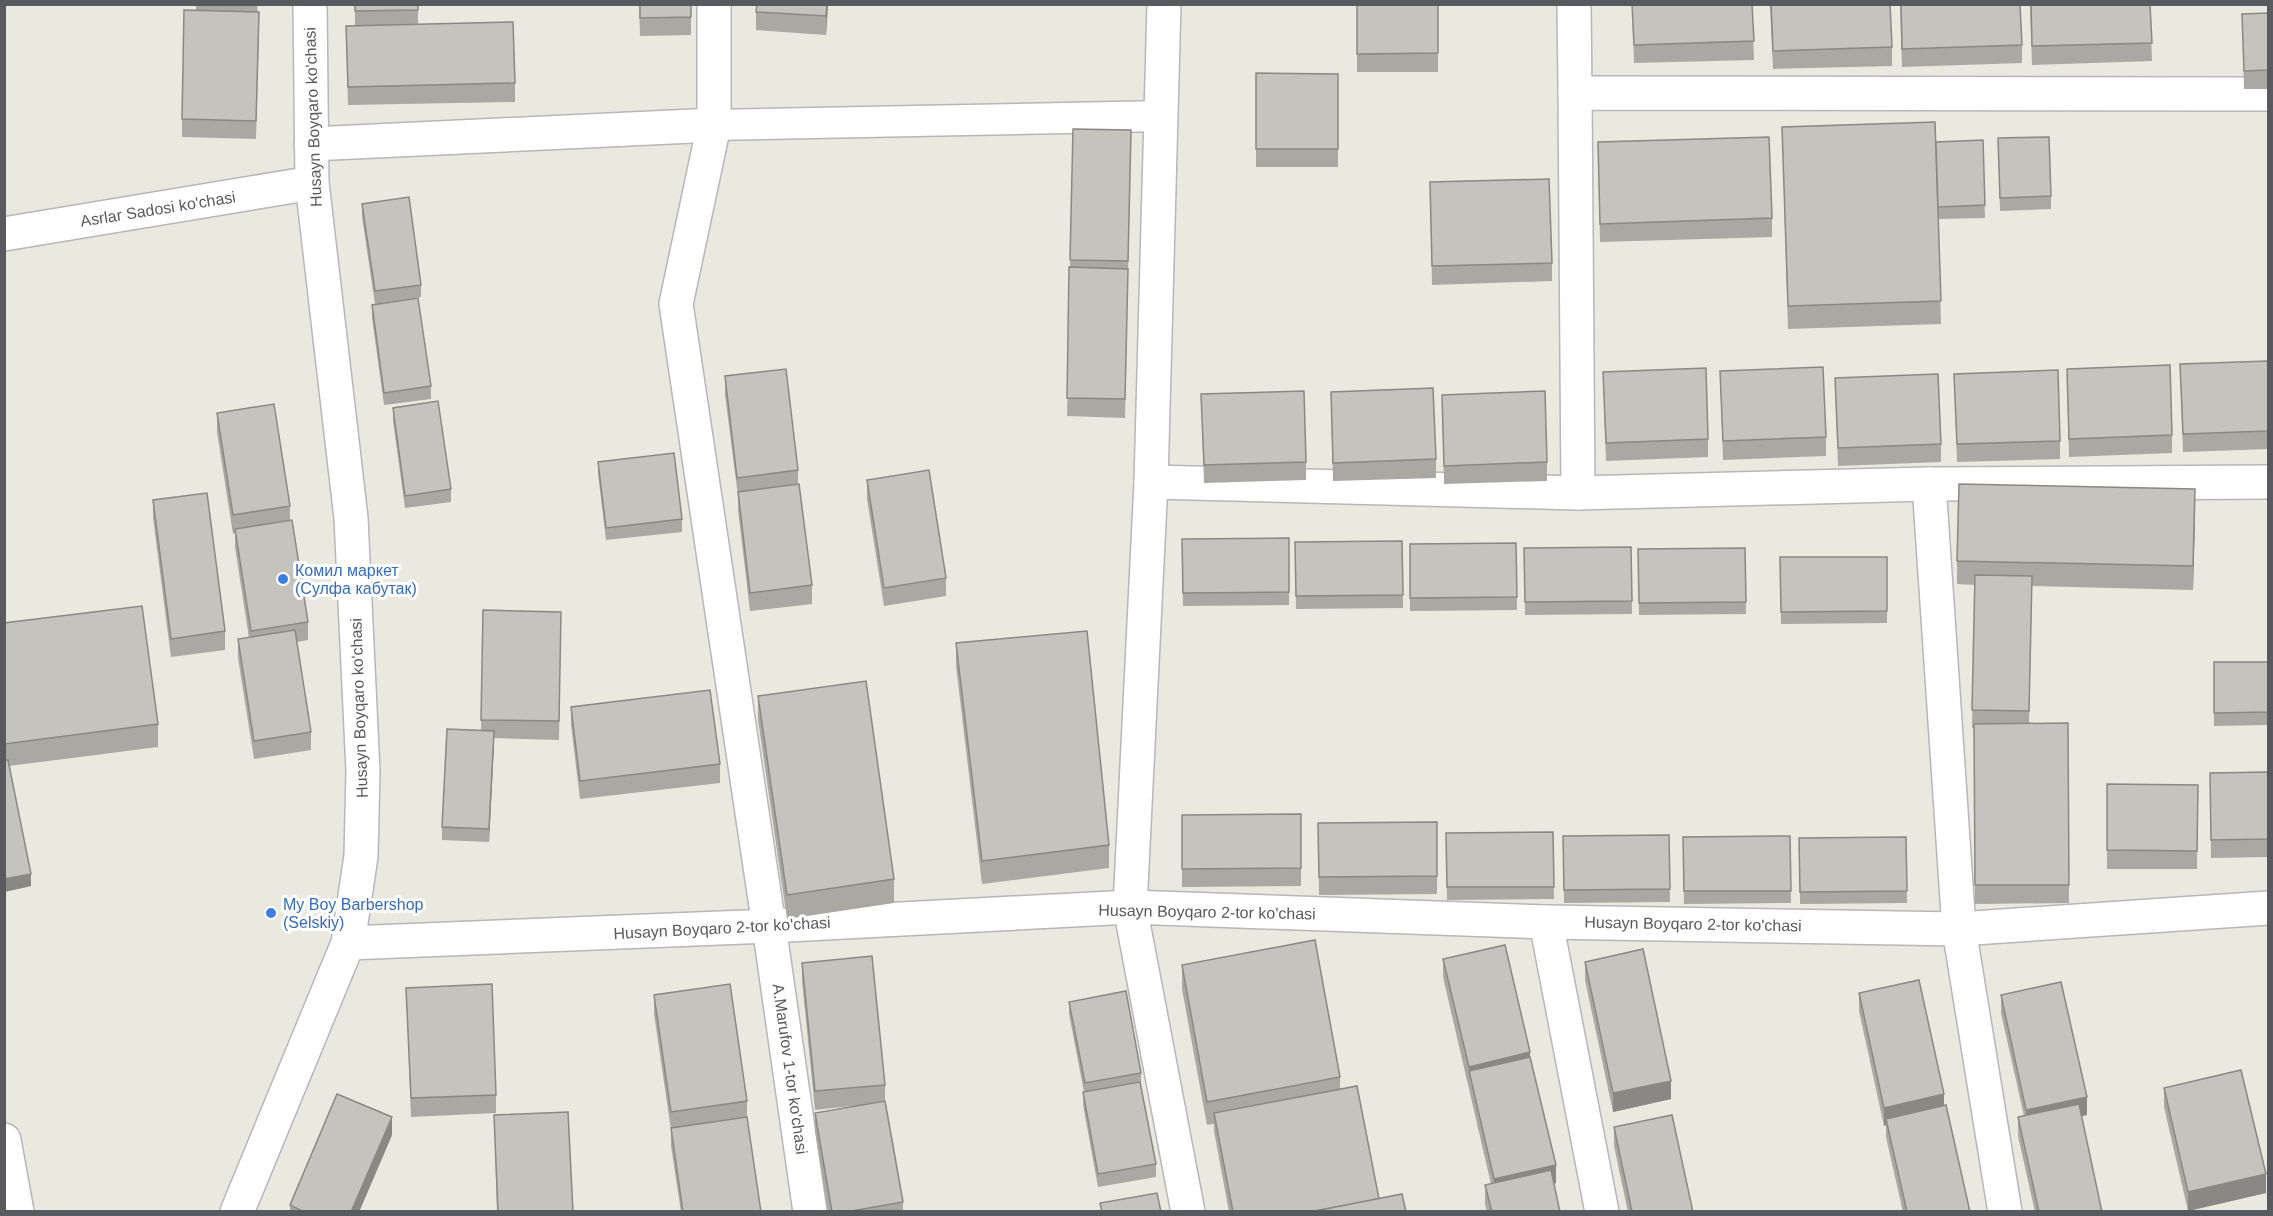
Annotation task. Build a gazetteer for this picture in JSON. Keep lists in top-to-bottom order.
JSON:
{
  "streets": {
    "street": [
      "Husayn Boyqaro ko'chasi",
      "Asrlar Sadosi ko'chasi",
      "Husayn Boyqaro 2-tor ko'chasi",
      "A.Marufov 1-tor ko'chasi"
    ]
  },
  "crossings": [
    ["Husayn Boyqaro ko'chasi", "Asrlar Sadosi ko'chasi"],
    ["Husayn Boyqaro ko'chasi", "Husayn Boyqaro 2-tor ko'chasi"],
    ["Husayn Boyqaro 2-tor ko'chasi", "A.Marufov 1-tor ko'chasi"]
  ],
  "places": ["Комил маркет (Сулфа кабутак)", "My Boy Barbershop (Selskiy)"]
}
